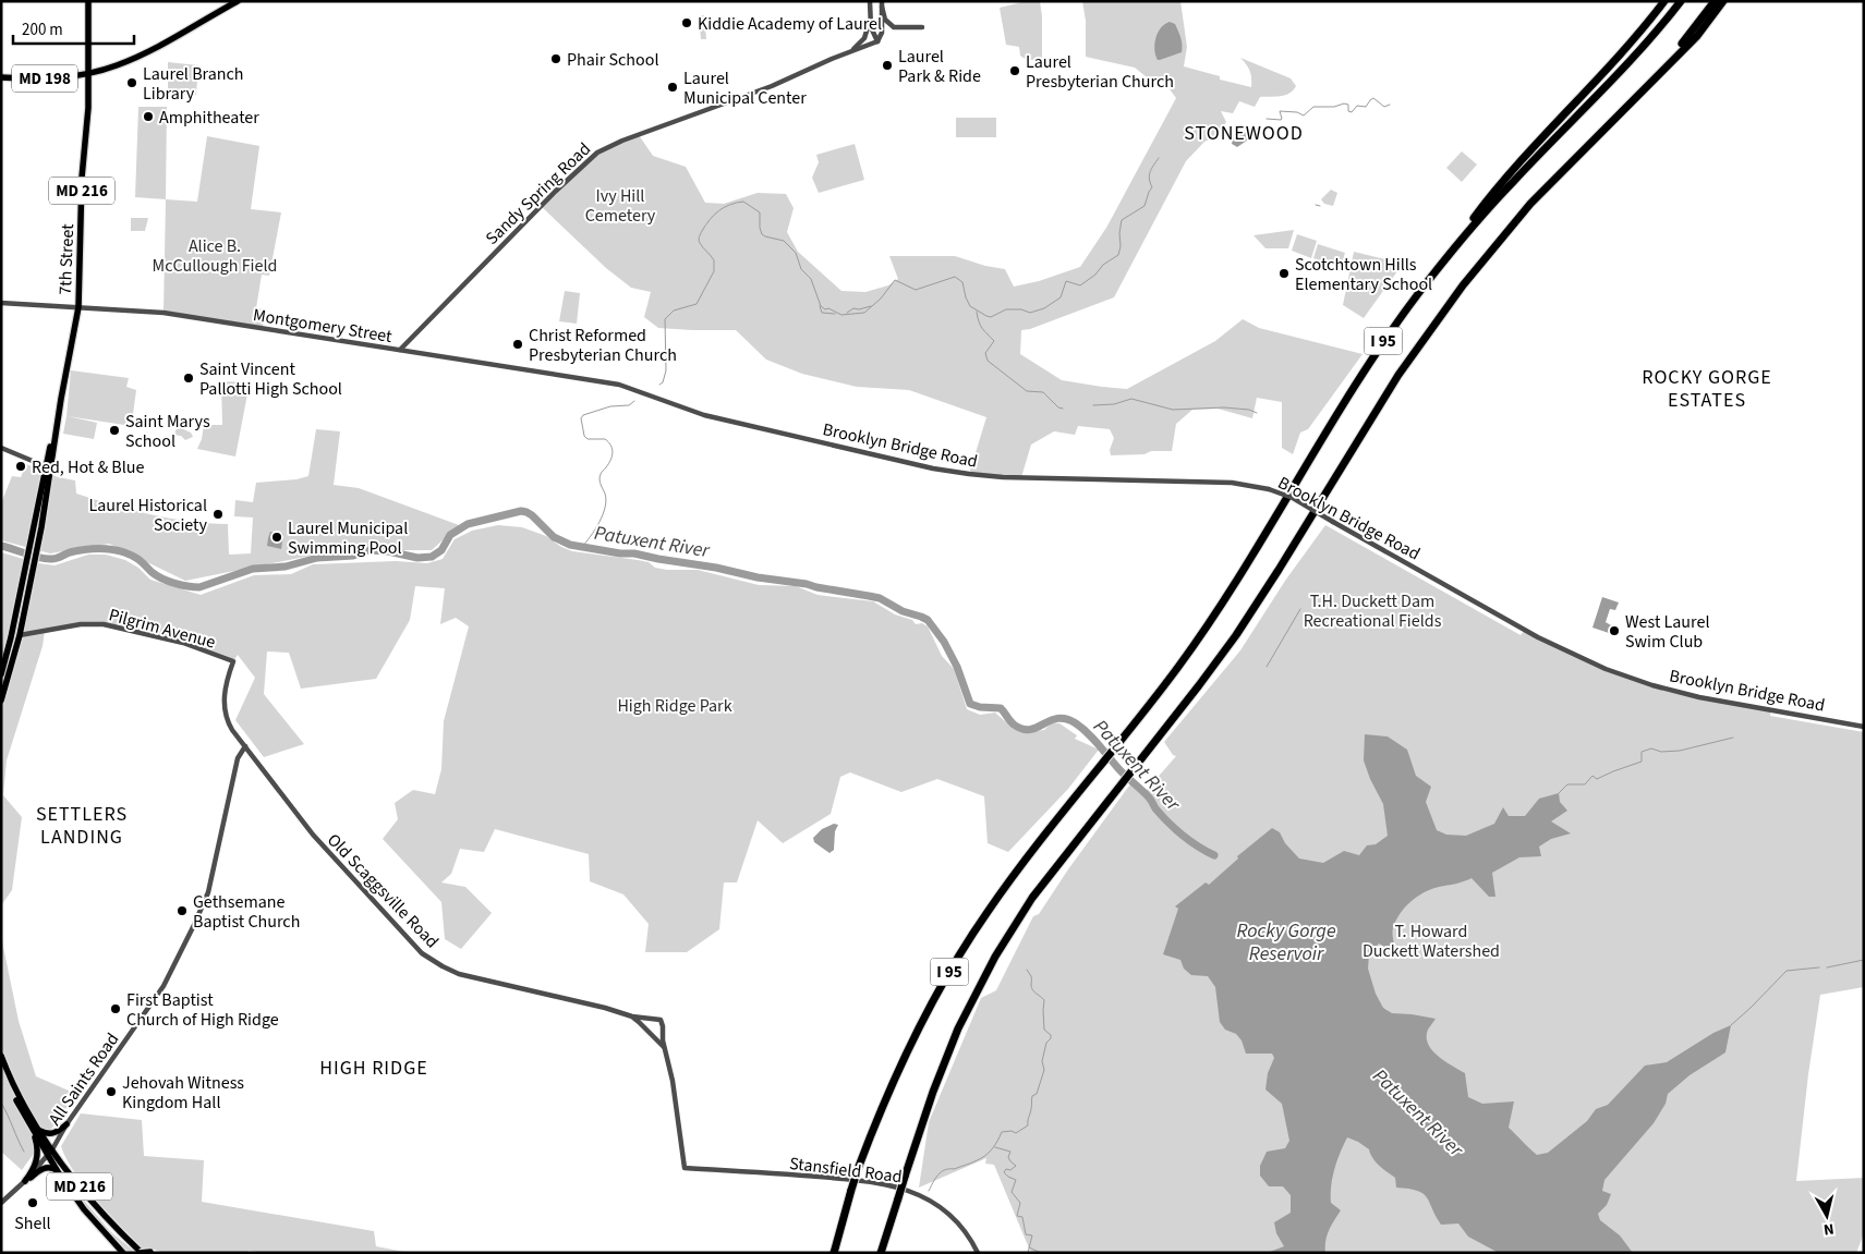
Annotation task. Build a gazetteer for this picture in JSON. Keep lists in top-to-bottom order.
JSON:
{
  "streets": {
    "highway": ["I 95"],
    "main road": ["MD 198", "MD 216", "7th Street"],
    "street": [
      "Sandy Spring Road",
      "Montgomery Street",
      "Brooklyn Bridge Road",
      "Pilgrim Avenue",
      "Old Scaggsville Road",
      "All Saints Road",
      "Stansfield Road"
    ]
  },
  "crossings": [
    ["MD 198", "7th Street"],
    ["MD 216", "7th Street"],
    ["MD 216", "Pilgrim Avenue"],
    ["MD 216", "All Saints Road"],
    ["Sandy Spring Road", "Montgomery Street"],
    ["7th Street", "Montgomery Street"],
    ["7th Street", "Pilgrim Avenue"],
    ["Montgomery Street", "Brooklyn Bridge Road"],
    ["Pilgrim Avenue", "Old Scaggsville Road"],
    ["Old Scaggsville Road", "All Saints Road"]
  ],
  "districts": [
    "STONEWOOD",
    "ROCKY GORGE ESTATES",
    "SETTLERS LANDING",
    "HIGH RIDGE"
  ],
  "water": ["Patuxent River", "Rocky Gorge Reservoir"],
  "parks": [
    "Ivy Hill Cemetery",
    "Alice B. McCullough Field",
    "T.H. Duckett Dam Recreational Fields",
    "High Ridge Park",
    "T. Howard Duckett Watershed"
  ],
  "places": [
    "Kiddie Academy of Laurel",
    "Phair School",
    "Laurel Park & Ride",
    "Laurel Presbyterian Church",
    "Laurel Branch Library",
    "Laurel Municipal Center",
    "Amphitheater",
    "Scotchtown Hills Elementary School",
    "Christ Reformed Presbyterian Church",
    "Saint Vincent Pallotti High School",
    "Saint Marys School",
    "Red, Hot & Blue",
    "Laurel Historical Society",
    "Laurel Municipal Swimming Pool",
    "West Laurel Swim Club",
    "Gethsemane Baptist Church",
    "First Baptist Church of High Ridge",
    "Jehovah Witness Kingdom Hall",
    "Shell"
  ],
  "scale_bar": "200 m",
  "north": "bottom"
}
